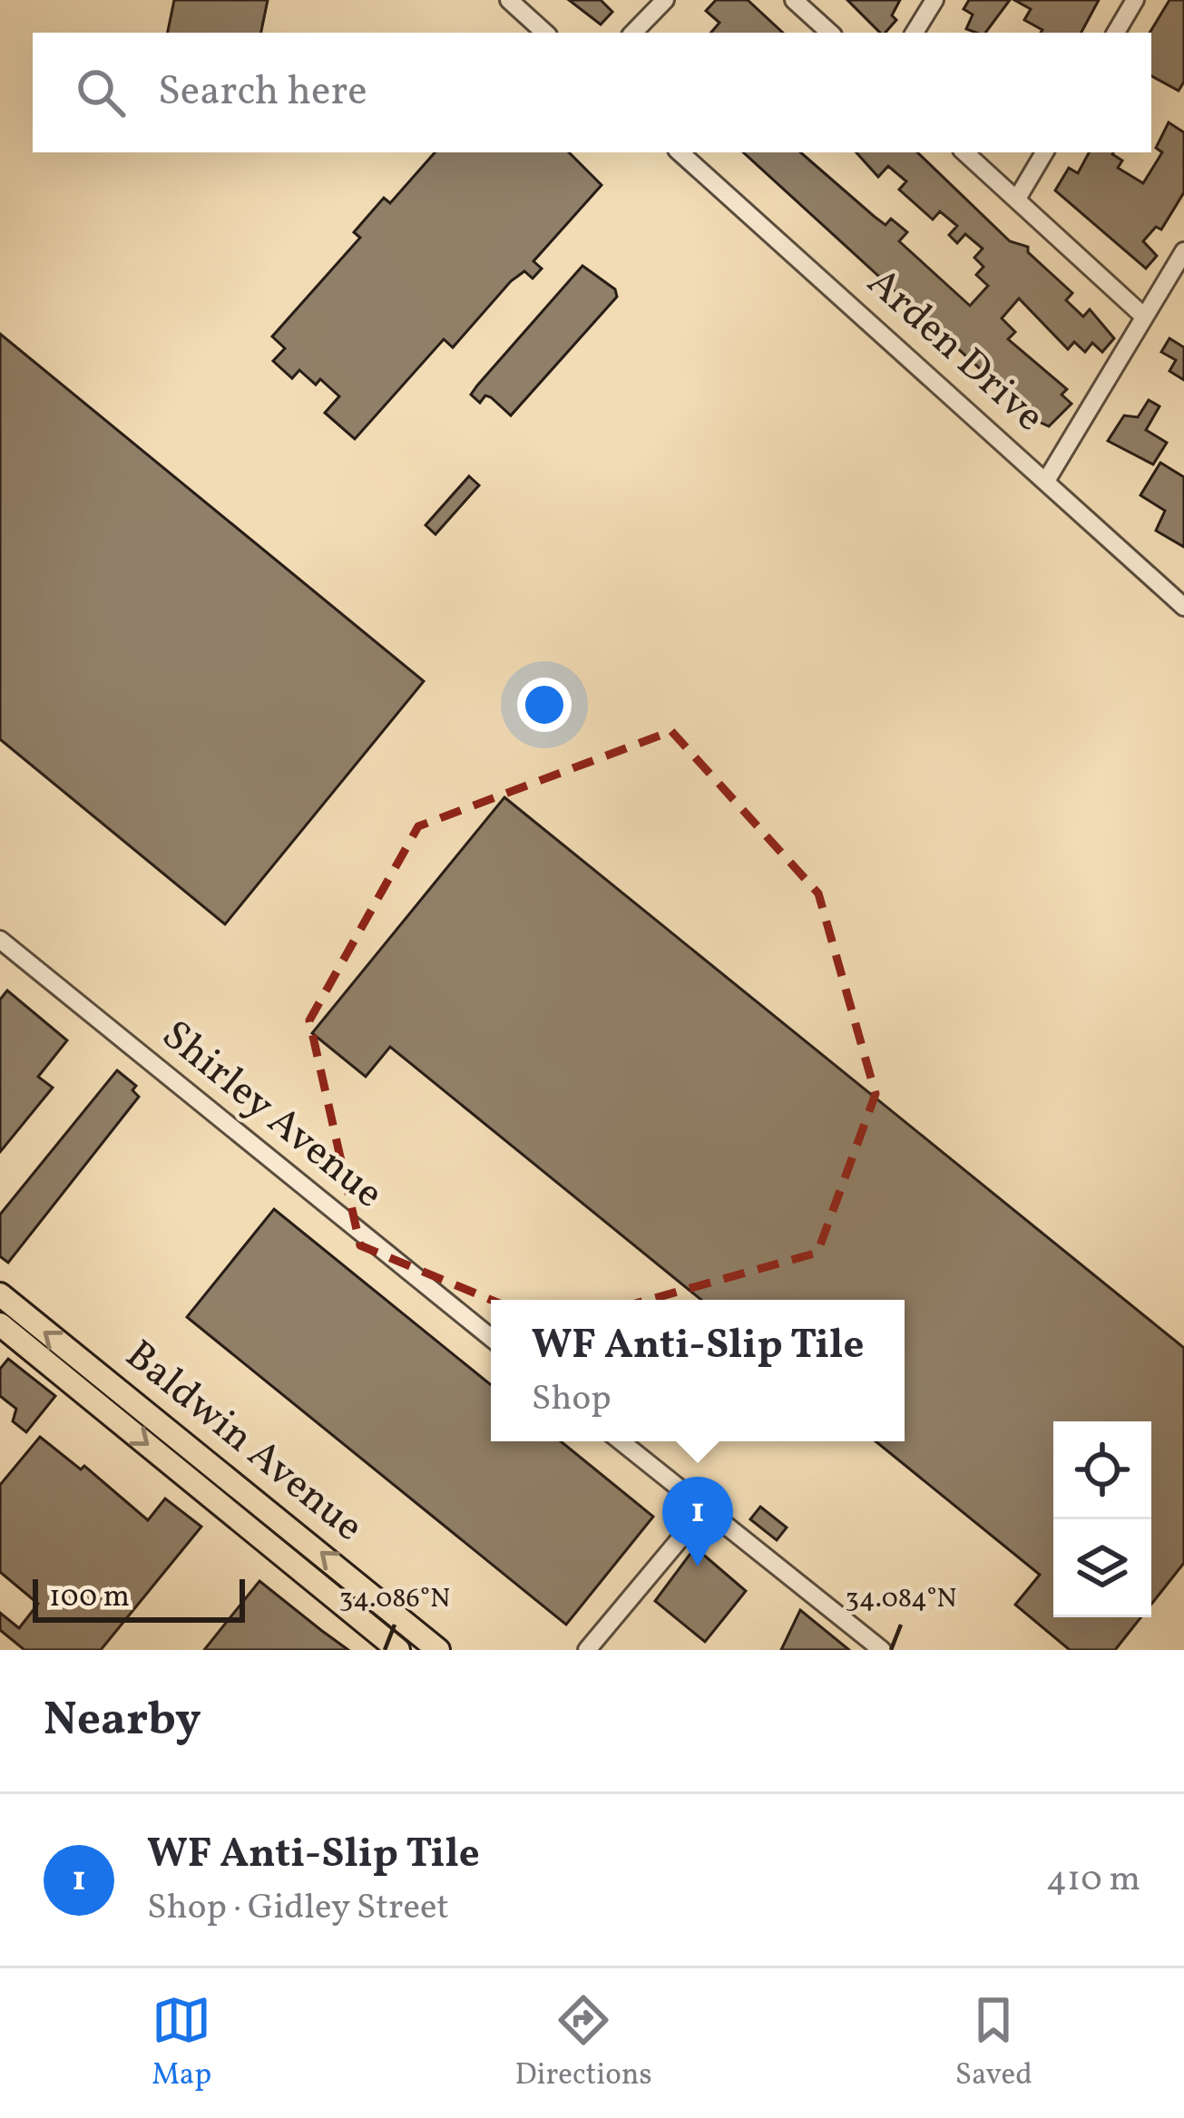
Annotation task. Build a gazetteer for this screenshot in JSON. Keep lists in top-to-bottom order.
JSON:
{
  "streets": {
    "main road": ["Baldwin Avenue"],
    "street": ["Arden Drive", "Shirley Avenue"]
  },
  "scale_bar": "100 m",
  "page": {
    "search": "Search here",
    "popup": ["WF Anti-Slip Tile", "Shop"],
    "pins": "1",
    "scale": "100 m",
    "heading": "Nearby",
    "list": [
      {
        "mark": "1",
        "name": "WF Anti-Slip Tile",
        "note": "Shop · Gidley Street",
        "value": "410 m"
      }
    ],
    "nav": ["Map", "Directions", "Saved"]
  },
  "coordinates": ["34.086°N", "34.084°N"]
}
